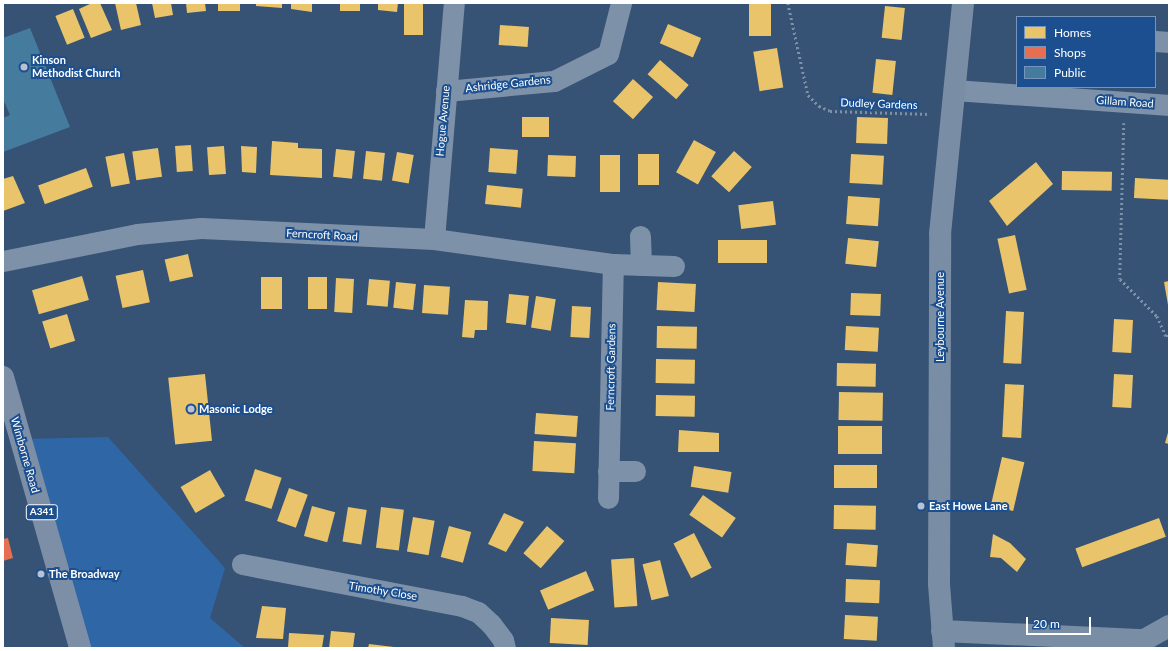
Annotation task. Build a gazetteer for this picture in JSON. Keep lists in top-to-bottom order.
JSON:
{
  "streets": {
    "main road": ["Wimborne Road", "A341"],
    "street": [
      "Ashridge Gardens",
      "Gillam Road",
      "Hogue Avenue",
      "Ferncroft Road",
      "Leybourne Avenue",
      "Ferncroft Gardens",
      "Timothy Close"
    ],
    "path": ["Dudley Gardens"]
  },
  "crossings": [
    ["Ashridge Gardens", "Hogue Avenue"],
    ["Gillam Road", "Leybourne Avenue"],
    ["Dudley Gardens", "Leybourne Avenue"],
    ["Hogue Avenue", "Ferncroft Road"],
    ["Ferncroft Road", "Ferncroft Gardens"]
  ],
  "places": [
    "Kinson Methodist Church",
    "Masonic Lodge",
    "East Howe Lane",
    "The Broadway"
  ],
  "legend": ["Homes", "Shops", "Public"],
  "scale_bar": "20 m"
}
